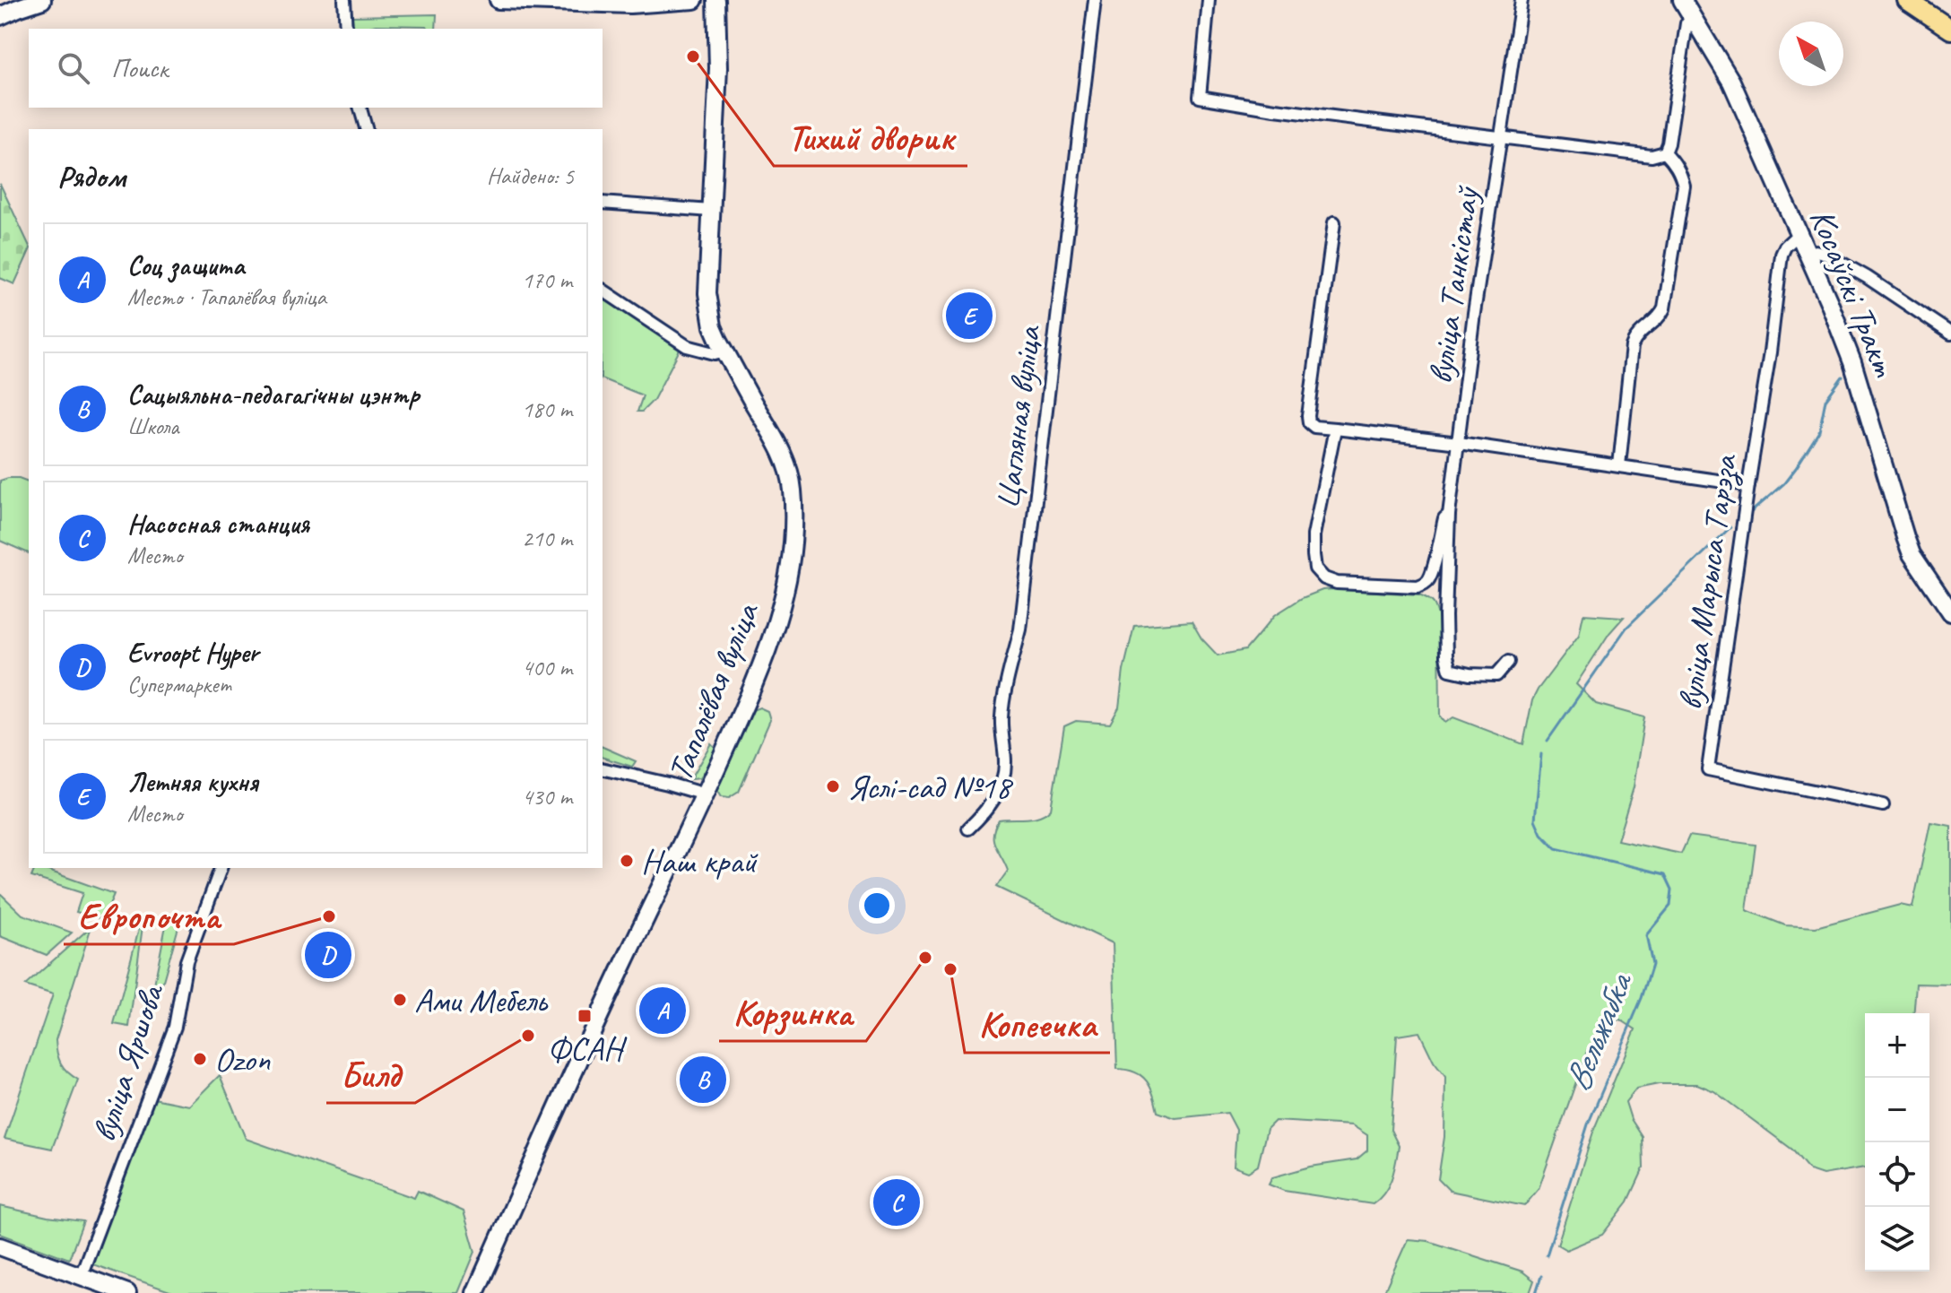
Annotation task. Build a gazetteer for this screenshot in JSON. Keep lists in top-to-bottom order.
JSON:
{
  "streets": {
    "main road": ["Косаўскі Тракт", "Тапалёвая вуліца"],
    "street": [
      "вуліца Танкістаў",
      "Цагляная вуліца",
      "вуліца Марыса Тарэза",
      "вуліца Яршова"
    ]
  },
  "crossings": [
    ["Косаўскі Тракт", "вуліца Марыса Тарэза"]
  ],
  "water": ["Вельжабка"],
  "places": {
    "other": [
      "Тихий дворик",
      "Яслі-сад №18",
      "Наш край",
      "Европочта",
      "Корзинка",
      "Копеечка",
      "Ами Мебель",
      "Билд",
      "Ozon"
    ],
    "transit": ["ФСАН"]
  },
  "north": "top left",
  "page": {
    "search": "Поиск",
    "heading": ["Рядом", "Найдено: 5"],
    "list": [
      {
        "mark": "A",
        "name": "Соц защита",
        "note": "Место · Тапалёвая вуліца",
        "value": "170 m"
      },
      {
        "mark": "B",
        "name": "Сацыяльна-педагагічны цэнтр",
        "note": "Школа",
        "value": "180 m"
      },
      {
        "mark": "C",
        "name": "Насосная станция",
        "note": "Место",
        "value": "210 m"
      },
      {
        "mark": "D",
        "name": "Evroopt Hyper",
        "note": "Супермаркет",
        "value": "400 m"
      },
      {
        "mark": "E",
        "name": "Летняя кухня",
        "note": "Место",
        "value": "430 m"
      }
    ],
    "pins": [
      "E",
      "D",
      "A",
      "B",
      "C"
    ],
    "map_buttons": ["+", "−"]
  }
}
